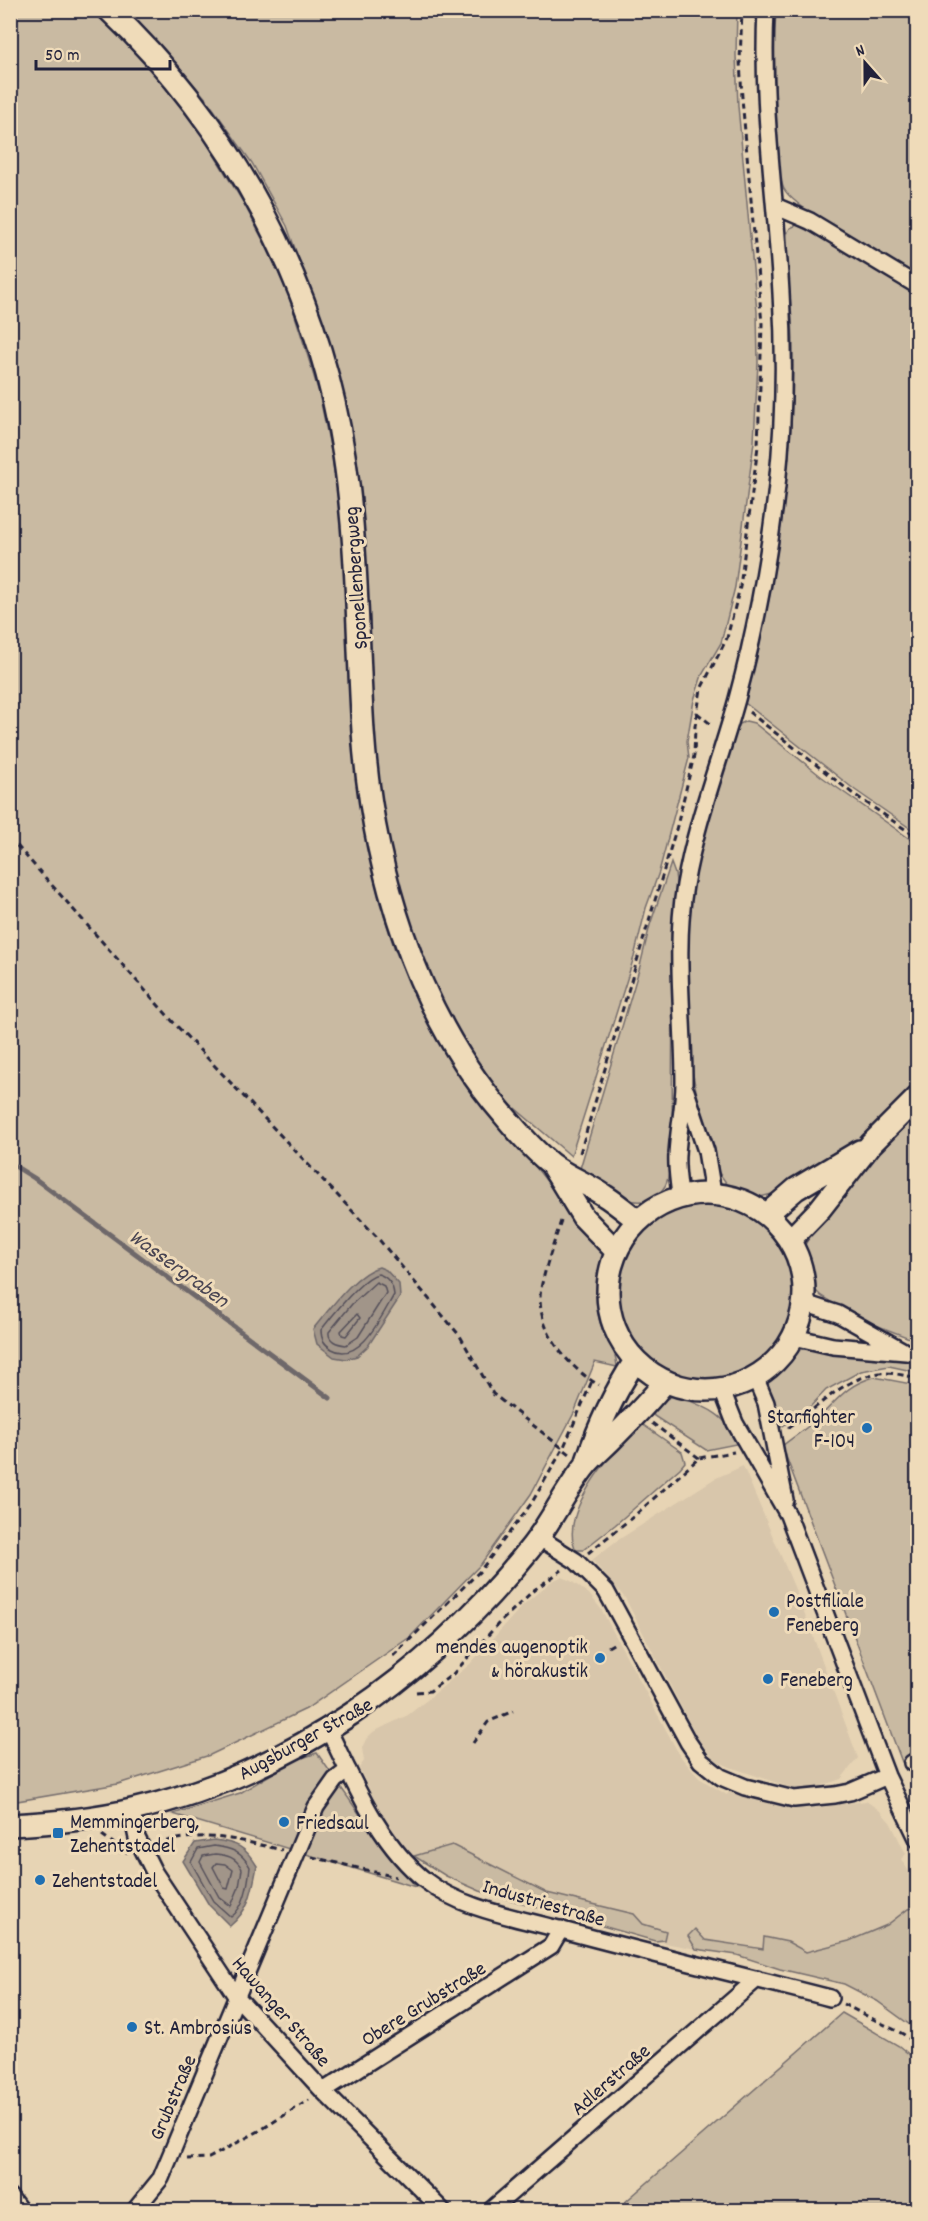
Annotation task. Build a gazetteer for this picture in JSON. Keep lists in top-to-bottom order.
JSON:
{
  "streets": {
    "street": [
      "Sponellenbergweg",
      "Augsburger Straße",
      "Industriestraße",
      "Obere Grubstraße",
      "Hawanger Straße",
      "Adlerstraße",
      "Grubstraße"
    ]
  },
  "crossings": [
    ["Sponellenbergweg", "Augsburger Straße"],
    ["Augsburger Straße", "Industriestraße"],
    ["Augsburger Straße", "Hawanger Straße"],
    ["Industriestraße", "Obere Grubstraße"],
    ["Industriestraße", "Adlerstraße"],
    ["Industriestraße", "Grubstraße"],
    ["Obere Grubstraße", "Hawanger Straße"],
    ["Hawanger Straße", "Grubstraße"]
  ],
  "water": ["Wassergraben"],
  "places": {
    "other": [
      "Starfighter F-104",
      "Postfiliale Feneberg",
      "mendes augenoptik & hörakustik",
      "Feneberg",
      "Friedsaul",
      "Zehentstadel",
      "St. Ambrosius"
    ],
    "transit": ["Memmingerberg, Zehentstadel"]
  },
  "scale_bar": "50 m",
  "north": "top"
}
